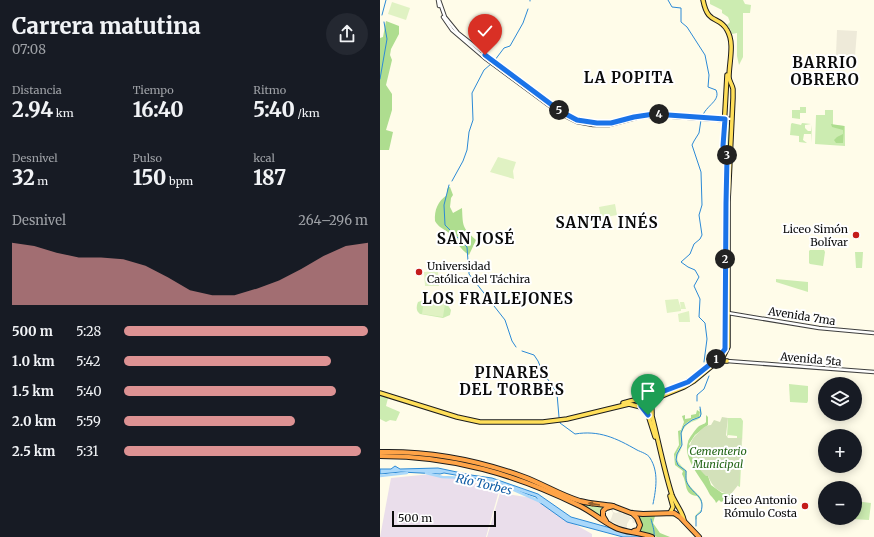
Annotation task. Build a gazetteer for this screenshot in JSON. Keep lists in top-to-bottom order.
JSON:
{
  "streets": {
    "street": ["Avenida 7ma", "Avenida 5ta"]
  },
  "districts": [
    "BARRIO OBRERO",
    "LA POPITA",
    "SANTA INÉS",
    "SAN JOSÉ",
    "LOS FRAILEJONES",
    "PINARES DEL TORBES"
  ],
  "water": ["Río Torbes"],
  "parks": ["Cementerio Municipal"],
  "places": ["Liceo Simón Bolívar", "Universidad Católica del Táchira", "Liceo Antonio Rómulo Costa"],
  "scale_bar": "500 m",
  "page": {
    "heading": ["Carrera matutina", "07:08"],
    "stats": [
      ["Distancia", "2.94 km"],
      ["Tiempo", "16:40"],
      ["Ritmo", "5:40 /km"],
      ["Desnivel", "32 m"],
      ["Pulso", "150 bpm"],
      ["kcal", "187"]
    ],
    "pins": [
      "5",
      "4",
      "3",
      "2",
      "1"
    ],
    "chart": ["Desnivel", "264–296 m"],
    "list": [
      {
        "name": "500 m",
        "note": "5:28"
      },
      {
        "name": "1.0 km",
        "note": "5:42"
      },
      {
        "name": "1.5 km",
        "note": "5:40"
      },
      {
        "name": "2.0 km",
        "note": "5:59"
      },
      {
        "name": "2.5 km",
        "note": "5:31"
      }
    ],
    "map_buttons": ["+", "−"],
    "scale": "500 m"
  }
}
